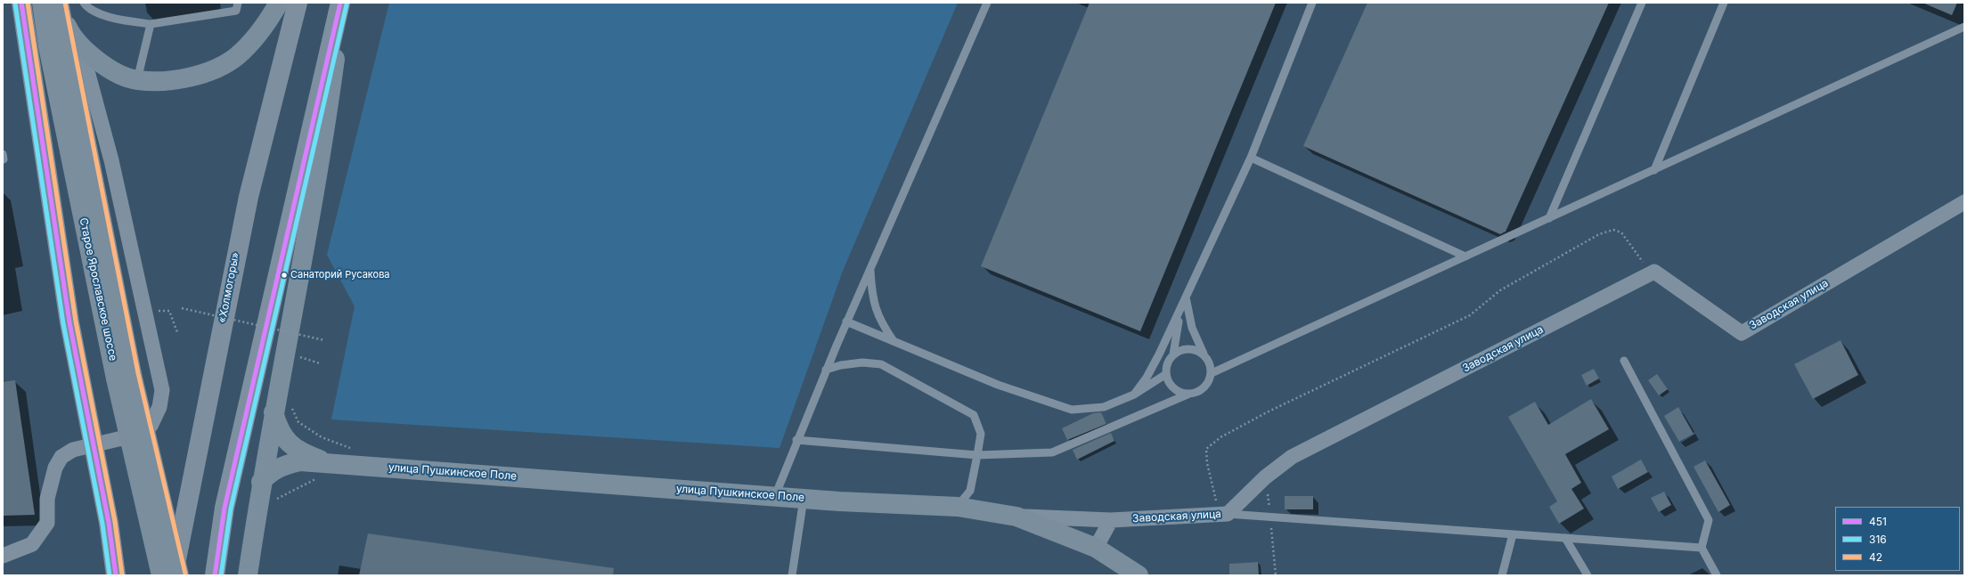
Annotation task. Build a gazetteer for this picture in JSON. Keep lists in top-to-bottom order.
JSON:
{
  "streets": {
    "highway": ["«Холмогоры»"],
    "main road": ["Старое Ярославское шоссе", "улица Пушкинское Поле"],
    "street": ["Заводская улица"]
  },
  "crossings": [
    ["Заводская улица", "улица Пушкинское Поле"]
  ],
  "places": ["Санаторий Русакова"],
  "lines": ["transit line 451", "transit line 42", "transit line 316"],
  "legend": ["451", "316", "42"]
}
